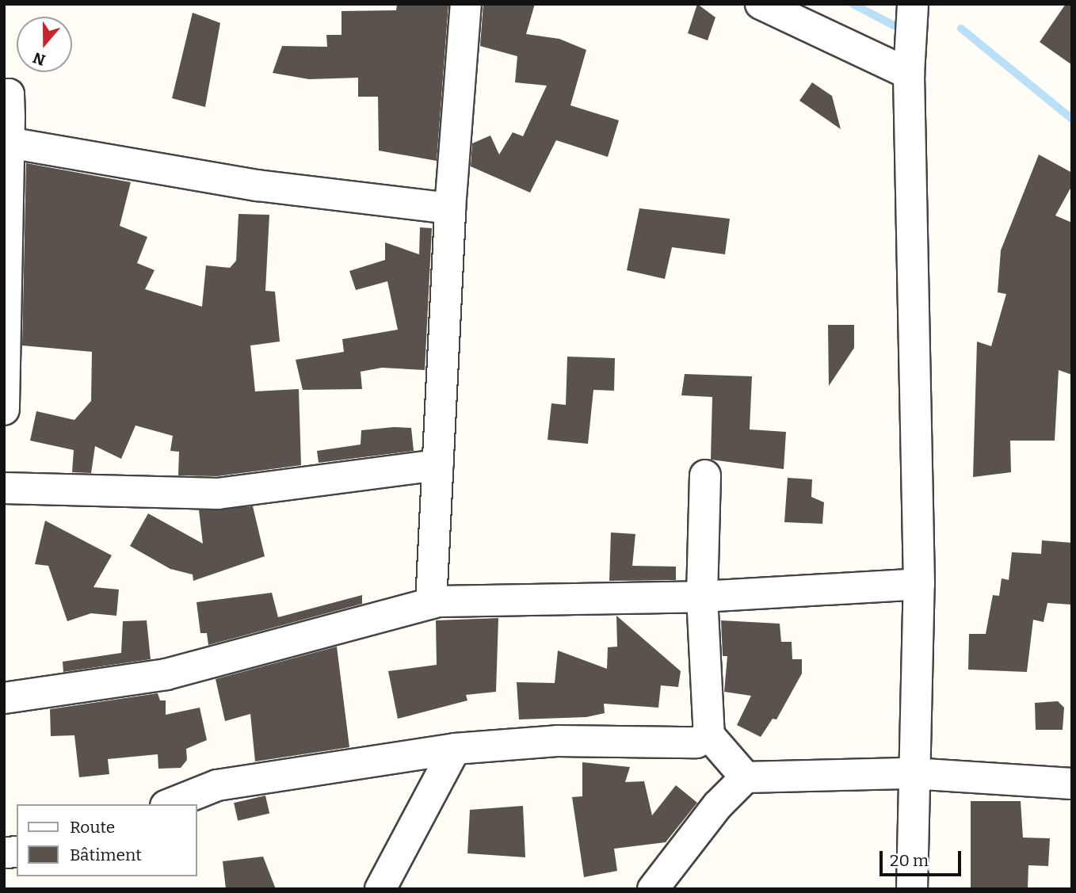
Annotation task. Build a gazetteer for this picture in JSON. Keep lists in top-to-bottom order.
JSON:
{
  "legend": ["Route", "Bâtiment"],
  "scale_bar": "20 m",
  "north": "bottom"
}
